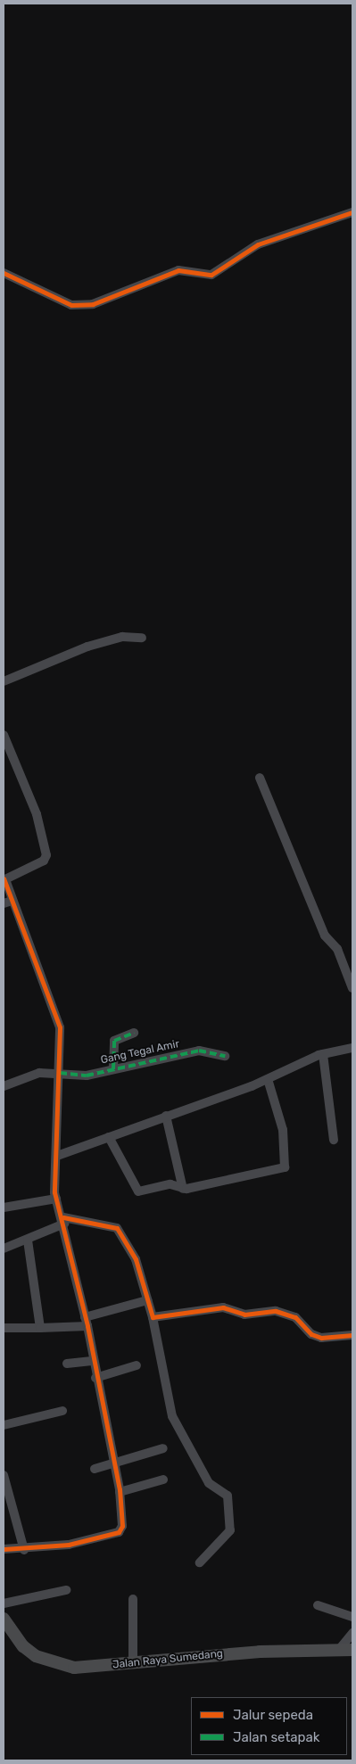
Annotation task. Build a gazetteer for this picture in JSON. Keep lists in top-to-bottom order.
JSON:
{
  "streets": {
    "highway": ["Jalan Raya Sumedang"],
    "street": ["Gang Tegal Amir"]
  },
  "legend": ["Jalur sepeda", "Jalan setapak"]
}
